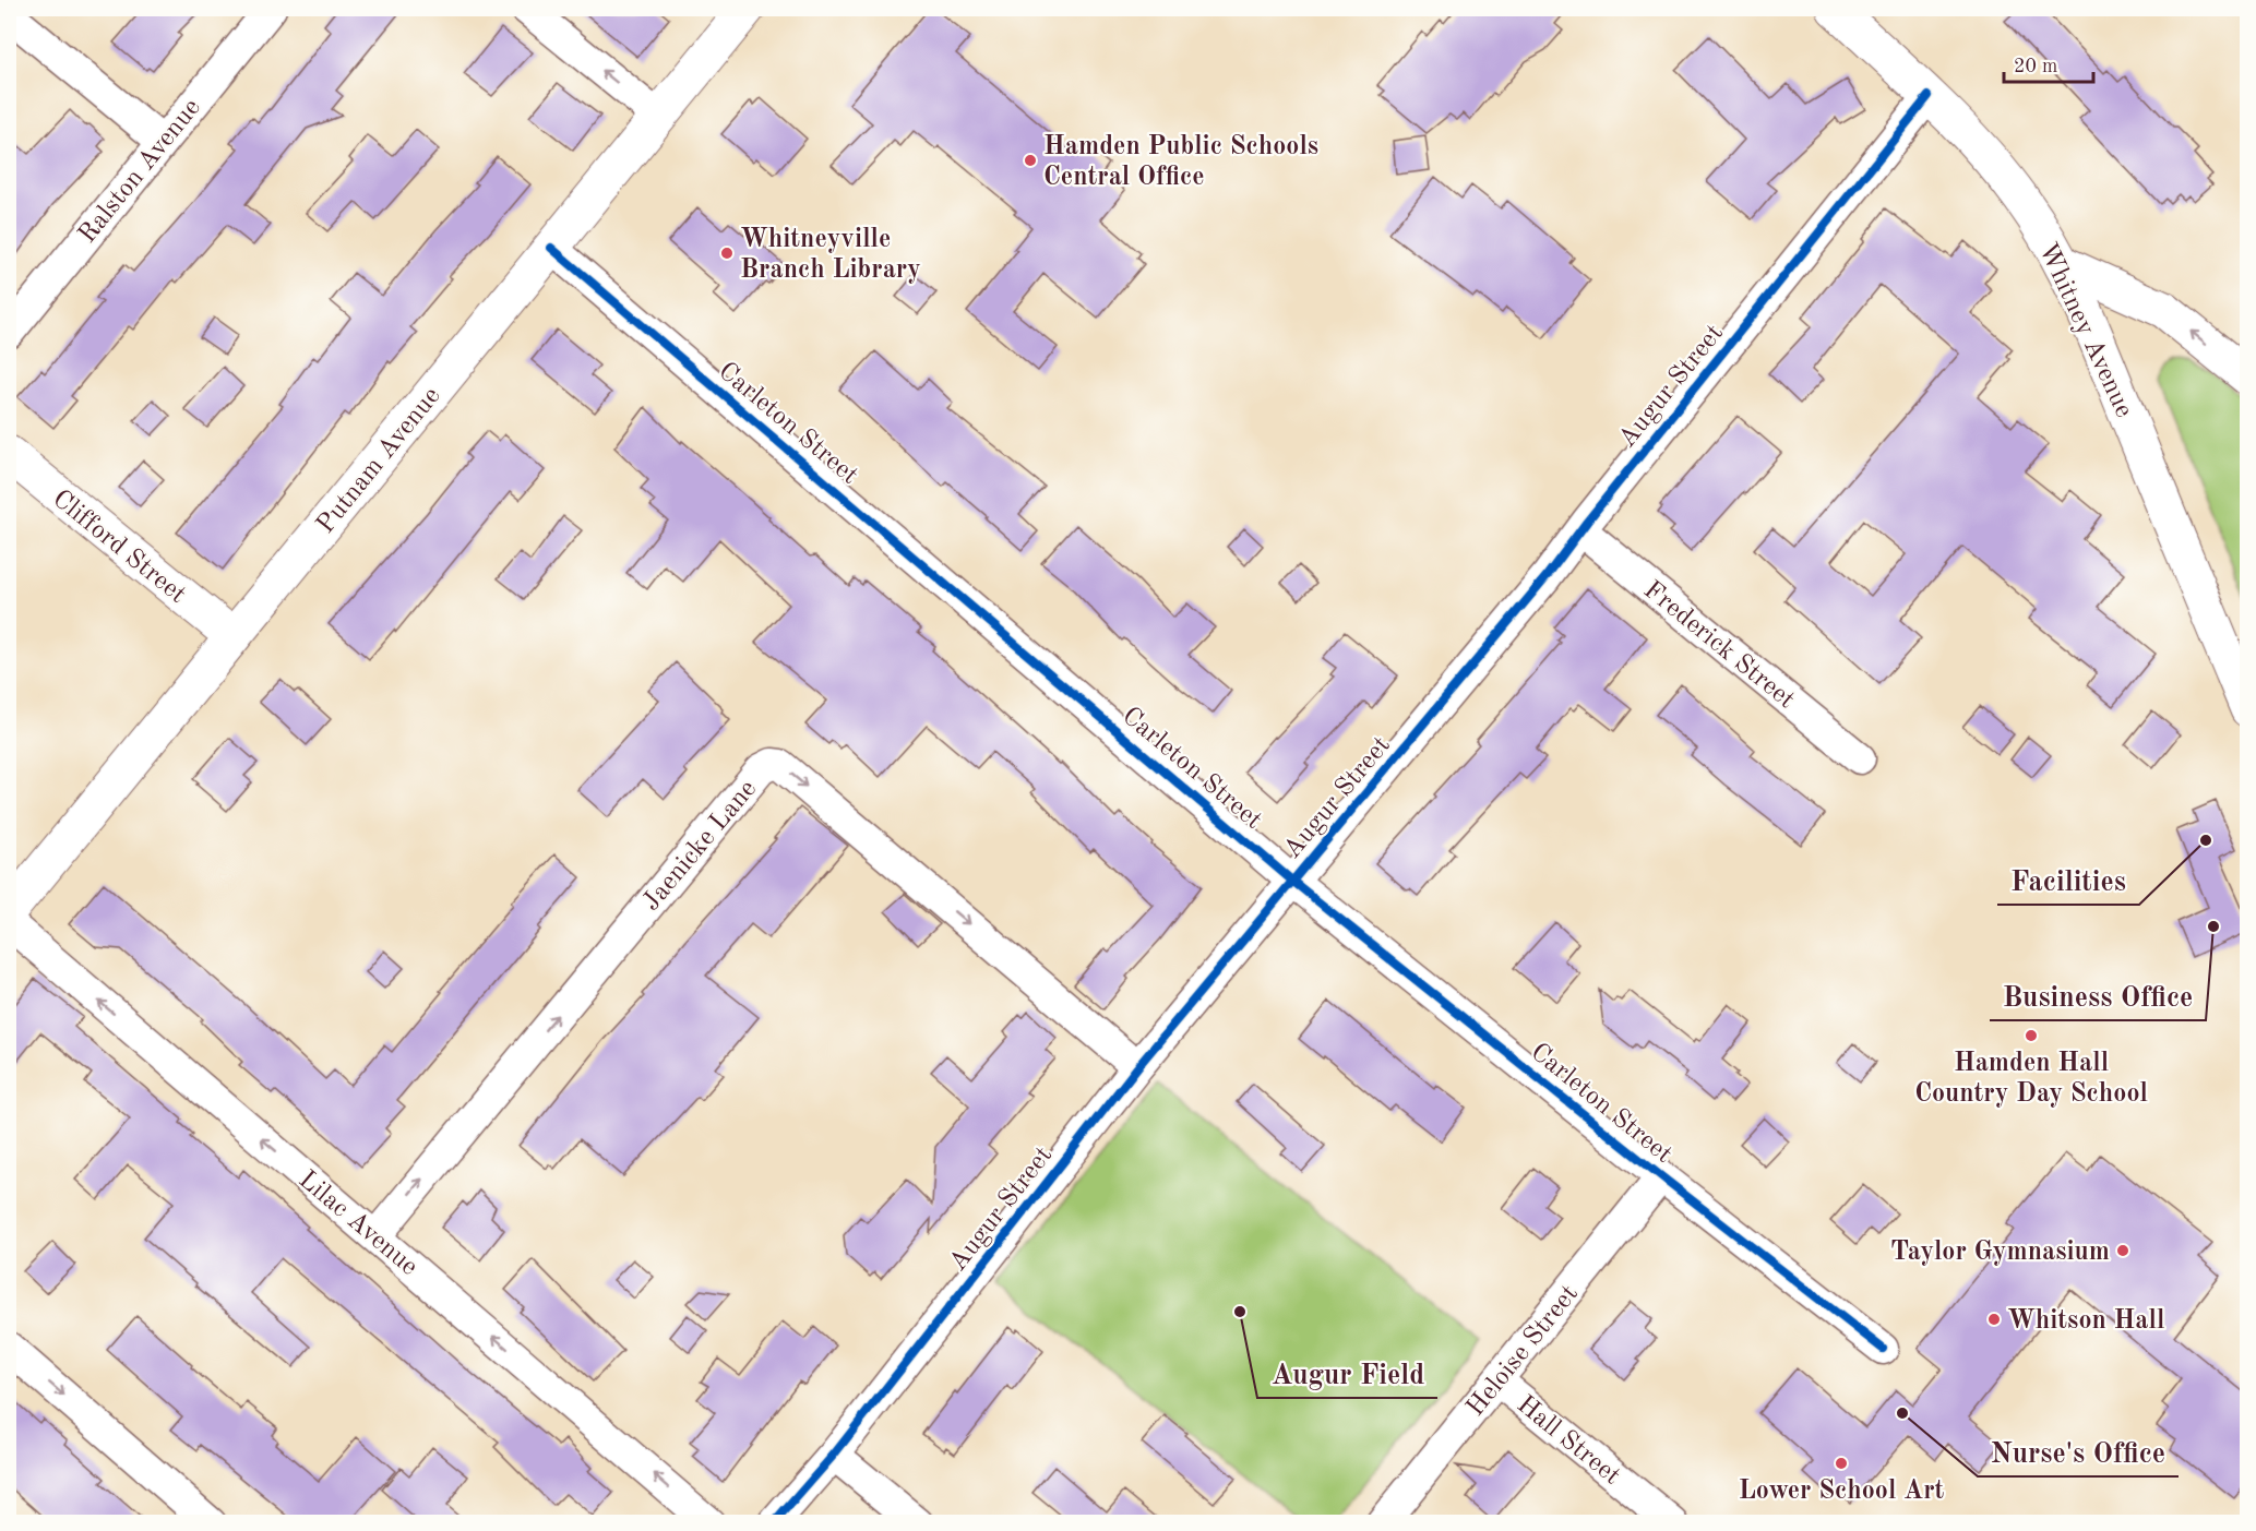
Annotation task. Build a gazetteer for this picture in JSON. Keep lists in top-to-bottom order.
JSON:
{
  "streets": {
    "main road": ["Whitney Avenue", "Putnam Avenue", "Clifford Street"],
    "street": [
      "Ralston Avenue",
      "Augur Street",
      "Carleton Street",
      "Frederick Street",
      "Jaenicke Lane",
      "Lilac Avenue",
      "Heloise Street",
      "Hall Street"
    ]
  },
  "crossings": [
    ["Whitney Avenue", "Augur Street"],
    ["Augur Street", "Carleton Street"],
    ["Augur Street", "Frederick Street"],
    ["Augur Street", "Jaenicke Lane"],
    ["Carleton Street", "Putnam Avenue"],
    ["Carleton Street", "Heloise Street"],
    ["Putnam Avenue", "Clifford Street"],
    ["Jaenicke Lane", "Lilac Avenue"],
    ["Heloise Street", "Hall Street"]
  ],
  "one_way": ["Lilac Avenue"],
  "places": [
    "Hamden Public Schools Central Office",
    "Whitneyville Branch Library",
    "Facilities",
    "Business Office",
    "Hamden Hall Country Day School",
    "Taylor Gymnasium",
    "Augur Field",
    "Whitson Hall",
    "Nurse's Office",
    "Lower School Art"
  ],
  "scale_bar": "20 m"
}
